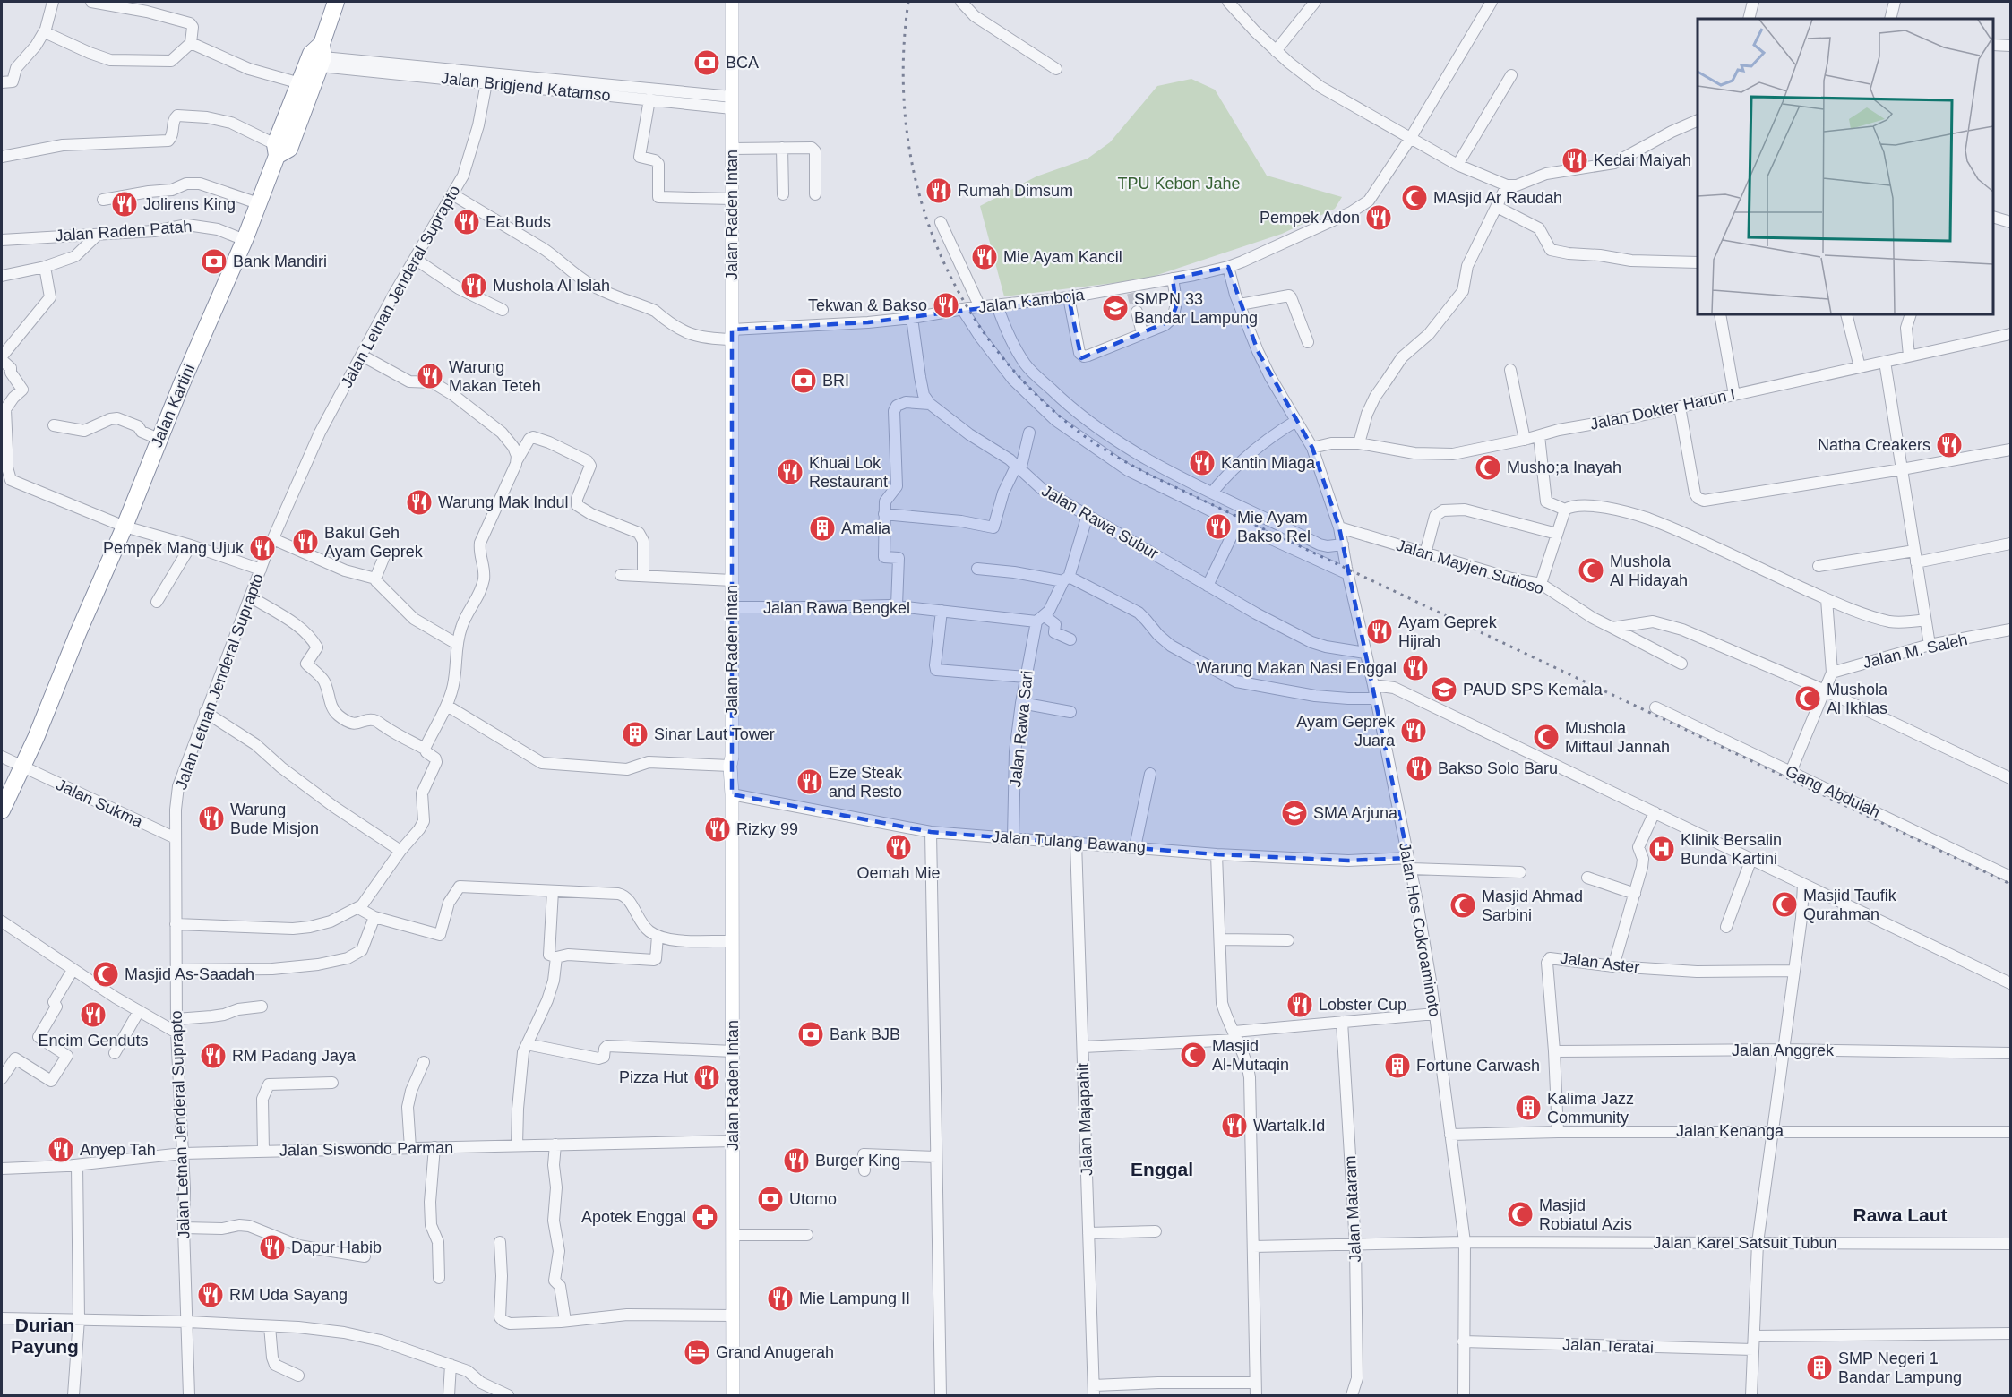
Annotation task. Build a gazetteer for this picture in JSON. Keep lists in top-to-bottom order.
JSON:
{
  "streets": {
    "highway": ["Jalan Kartini"],
    "main road": ["Jalan Raden Intan"],
    "street": [
      "Jalan Brigjend Katamso",
      "Jalan Raden Patah",
      "Jalan Letnan Jenderal Suprapto",
      "Jalan Kamboja",
      "Jalan Dokter Harun I",
      "Jalan Rawa Subur",
      "Jalan Mayjen Sutioso",
      "Jalan Rawa Bengkel",
      "Jalan M. Saleh",
      "Jalan Rawa Sari",
      "Gang Abdulah",
      "Jalan Sukma",
      "Jalan Tulang Bawang",
      "Jalan Hos Cokroaminoto",
      "Jalan Aster",
      "Jalan Anggrek",
      "Jalan Majapahit",
      "Jalan Kenanga",
      "Jalan Siswondo Parman",
      "Jalan Mataram",
      "Jalan Karel Satsuit Tubun",
      "Jalan Teratai"
    ]
  },
  "crossings": [
    ["Jalan Brigjend Katamso", "Jalan Raden Intan"],
    ["Jalan Brigjend Katamso", "Jalan Letnan Jenderal Suprapto"],
    ["Jalan Brigjend Katamso", "Jalan Kartini"],
    ["Jalan Raden Intan", "Jalan Kamboja"],
    ["Jalan Raden Intan", "Jalan Rawa Bengkel"],
    ["Jalan Raden Intan", "Jalan Tulang Bawang"],
    ["Jalan Raden Intan", "Jalan Siswondo Parman"],
    ["Jalan Raden Patah", "Jalan Kartini"],
    ["Jalan Letnan Jenderal Suprapto", "Jalan Kamboja"],
    ["Jalan Letnan Jenderal Suprapto", "Jalan Sukma"],
    ["Jalan Letnan Jenderal Suprapto", "Jalan Siswondo Parman"],
    ["Jalan Kamboja", "Jalan Hos Cokroaminoto"],
    ["Jalan Kartini", "Jalan Sukma"],
    ["Jalan Dokter Harun I", "Jalan Hos Cokroaminoto"],
    ["Jalan Rawa Subur", "Jalan Rawa Sari"],
    ["Jalan Rawa Subur", "Jalan Hos Cokroaminoto"],
    ["Jalan Mayjen Sutioso", "Jalan Hos Cokroaminoto"],
    ["Jalan Rawa Bengkel", "Jalan Rawa Sari"],
    ["Jalan Rawa Sari", "Jalan Tulang Bawang"],
    ["Jalan Tulang Bawang", "Jalan Hos Cokroaminoto"],
    ["Jalan Tulang Bawang", "Jalan Majapahit"],
    ["Jalan Hos Cokroaminoto", "Jalan Kenanga"],
    ["Jalan Hos Cokroaminoto", "Jalan Karel Satsuit Tubun"],
    ["Jalan Hos Cokroaminoto", "Jalan Teratai"],
    ["Jalan Aster", "Jalan Anggrek"],
    ["Jalan Aster", "Jalan Kenanga"],
    ["Jalan Mataram", "Jalan Karel Satsuit Tubun"]
  ],
  "districts": ["Enggal", "Rawa Laut", "Durian Payung"],
  "parks": ["TPU Kebon Jahe"],
  "places": {
    "bank": [
      "BCA",
      "Bank Mandiri",
      "BRI",
      "Bank BJB",
      "Utomo"
    ],
    "restaurant": [
      "Kedai Maiyah",
      "Rumah Dimsum",
      "Jolirens King",
      "Pempek Adon",
      "Eat Buds",
      "Mie Ayam Kancil",
      "Mushola Al Islah",
      "Tekwan & Bakso",
      "Warung Makan Teteh",
      "Natha Creakers",
      "Kantin Miaga",
      "Khuai Lok Restaurant",
      "Warung Mak Indul",
      "Mie Ayam Bakso Rel",
      "Bakul Geh Ayam Geprek",
      "Pempek Mang Ujuk",
      "Ayam Geprek Hijrah",
      "Warung Makan Nasi Enggal",
      "Ayam Geprek Juara",
      "Bakso Solo Baru",
      "Eze Steak and Resto",
      "Warung Bude Misjon",
      "Rizky 99",
      "Oemah Mie",
      "Lobster Cup",
      "Encim Genduts",
      "RM Padang Jaya",
      "Pizza Hut",
      "Wartalk.Id",
      "Anyep Tah",
      "Burger King",
      "Dapur Habib",
      "RM Uda Sayang",
      "Mie Lampung II"
    ],
    "mosque": [
      "MAsjid Ar Raudah",
      "Musho;a Inayah",
      "Mushola Al Hidayah",
      "Mushola Al Ikhlas",
      "Mushola Miftaul Jannah",
      "Masjid Taufik Qurahman",
      "Masjid Ahmad Sarbini",
      "Masjid As-Saadah",
      "Masjid Al-Mutaqin",
      "Masjid Robiatul Azis"
    ],
    "school or university": ["SMPN 33 Bandar Lampung", "PAUD SPS Kemala", "SMA Arjuna"],
    "building": [
      "Amalia",
      "Sinar Laut Tower",
      "Fortune Carwash",
      "Kalima Jazz Community",
      "SMP Negeri 1 Bandar Lampung"
    ],
    "hospital": ["Klinik Bersalin Bunda Kartini"],
    "pharmacy": ["Apotek Enggal"],
    "hotel": ["Grand Anugerah"]
  }
}
